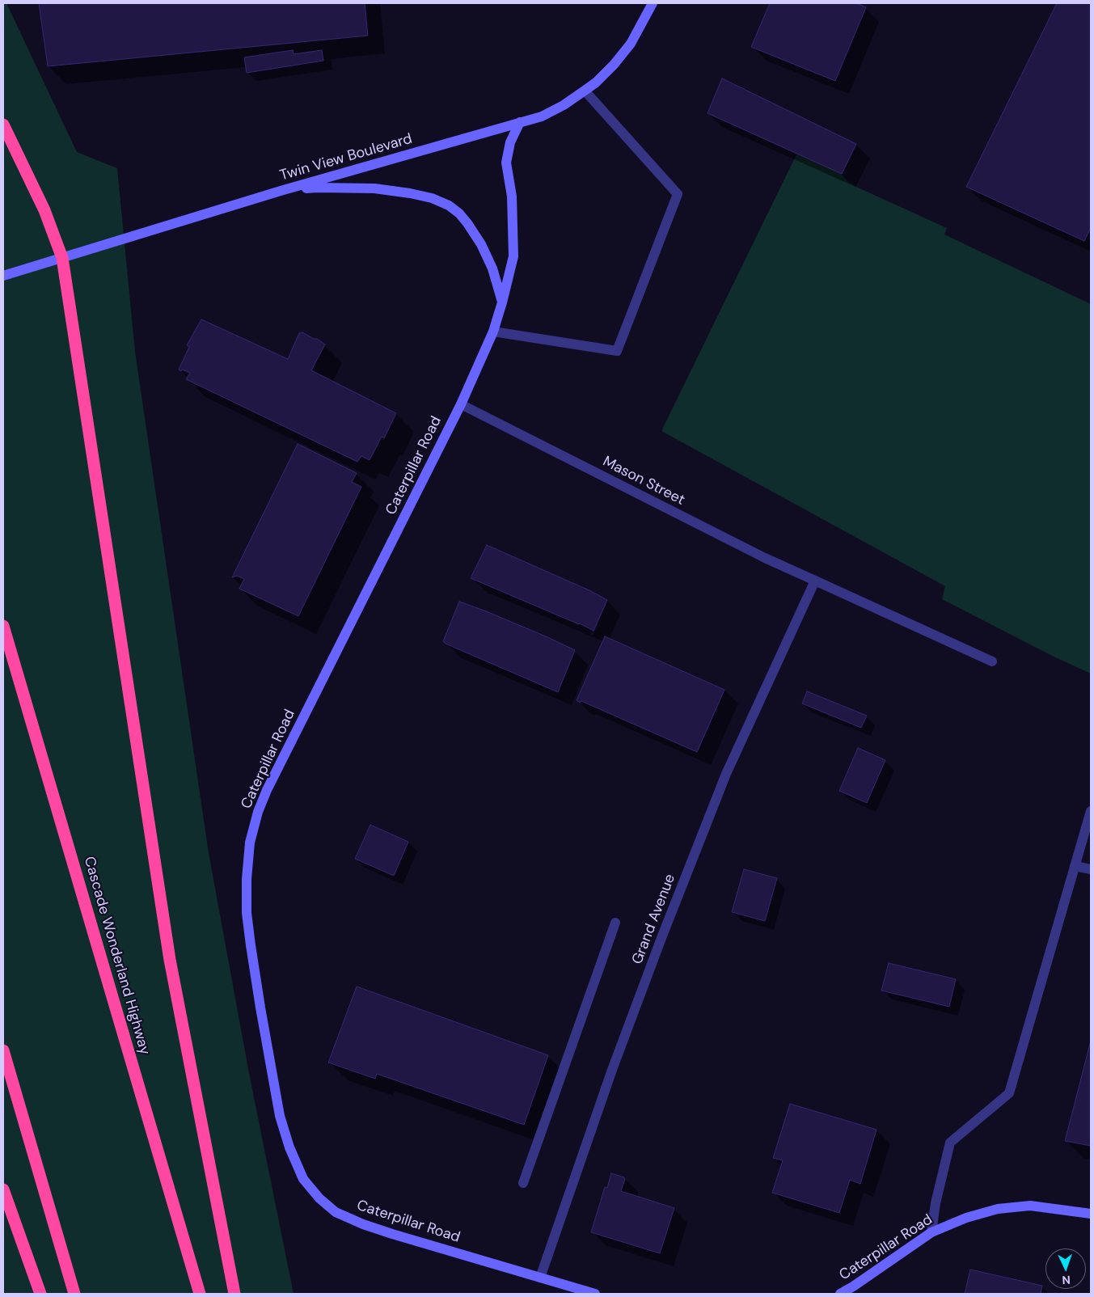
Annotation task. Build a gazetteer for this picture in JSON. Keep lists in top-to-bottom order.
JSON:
{
  "streets": {
    "highway": ["Cascade Wonderland Highway"],
    "street": [
      "Twin View Boulevard",
      "Caterpillar Road",
      "Mason Street",
      "Grand Avenue"
    ]
  },
  "crossings": [
    ["Twin View Boulevard", "Caterpillar Road"],
    ["Caterpillar Road", "Mason Street"],
    ["Caterpillar Road", "Grand Avenue"],
    ["Mason Street", "Grand Avenue"]
  ],
  "north": "bottom"
}
